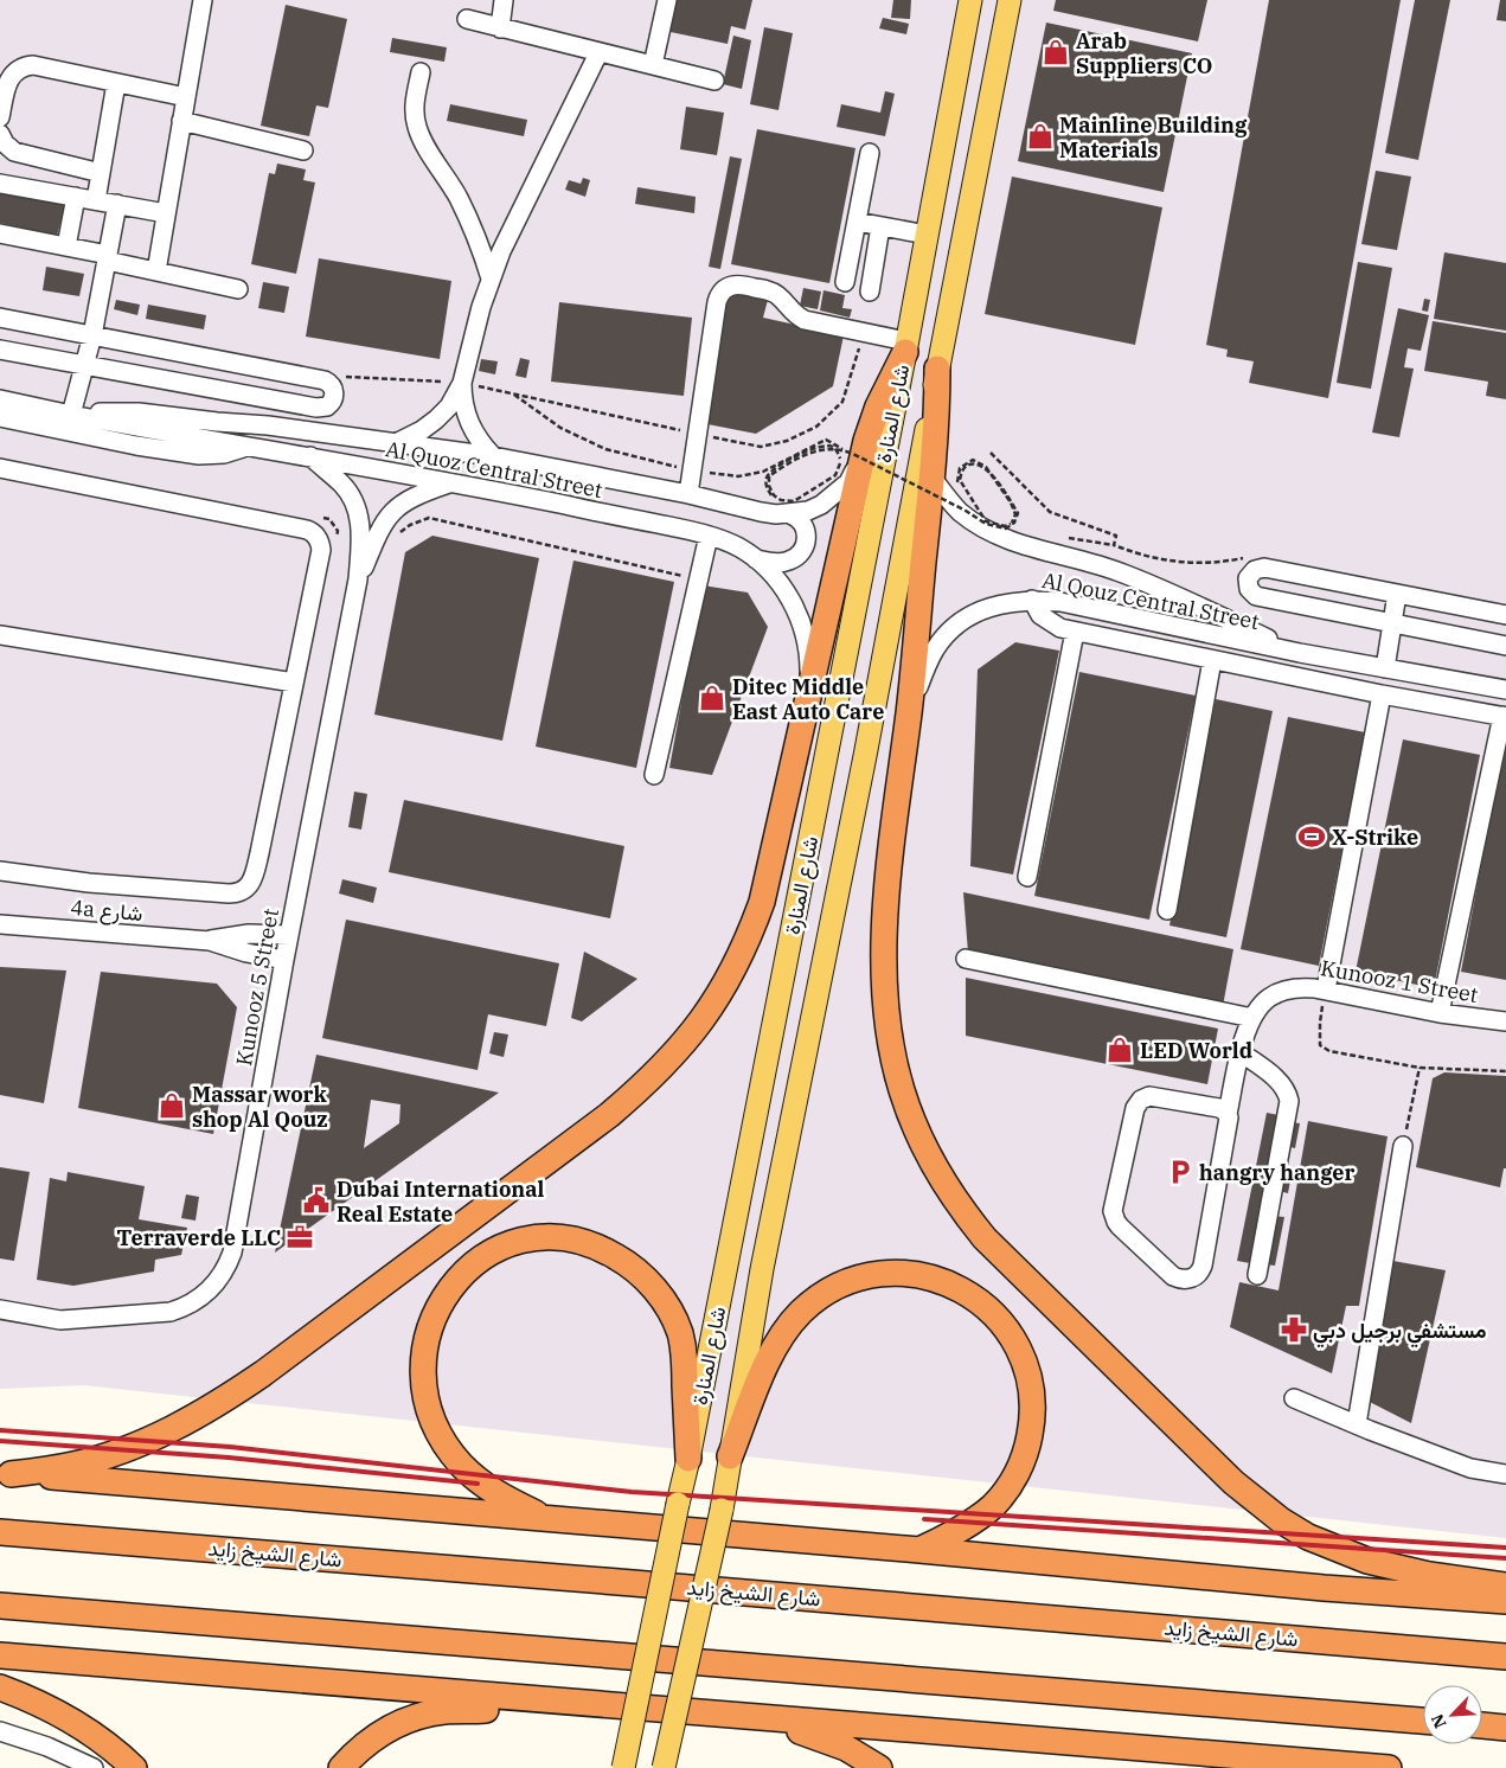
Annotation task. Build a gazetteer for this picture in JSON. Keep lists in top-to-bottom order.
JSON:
{
  "streets": {
    "highway": ["شارع الشيخ زايد"],
    "main road": ["شارع المنارة"],
    "street": [
      "Al Quoz Central Street",
      "Al Qouz Central Street",
      "4a شارع",
      "Kunooz 1 Street",
      "Kunooz 5 Street"
    ]
  },
  "crossings": [
    ["Al Quoz Central Street", "Kunooz 5 Street"],
    ["4a شارع", "Kunooz 5 Street"]
  ],
  "places": {
    "shop": [
      "Arab Suppliers CO",
      "Mainline Building Materials",
      "Ditec Middle East Auto Care",
      "LED World",
      "Massar work shop Al Qouz"
    ],
    "sports": ["X-Strike"],
    "parking": ["hangry hanger"],
    "public building": ["Dubai International Real Estate"],
    "office": ["Terraverde LLC"],
    "pharmacy": ["مستشفي برجيل دبي"]
  },
  "north": "bottom left"
}
